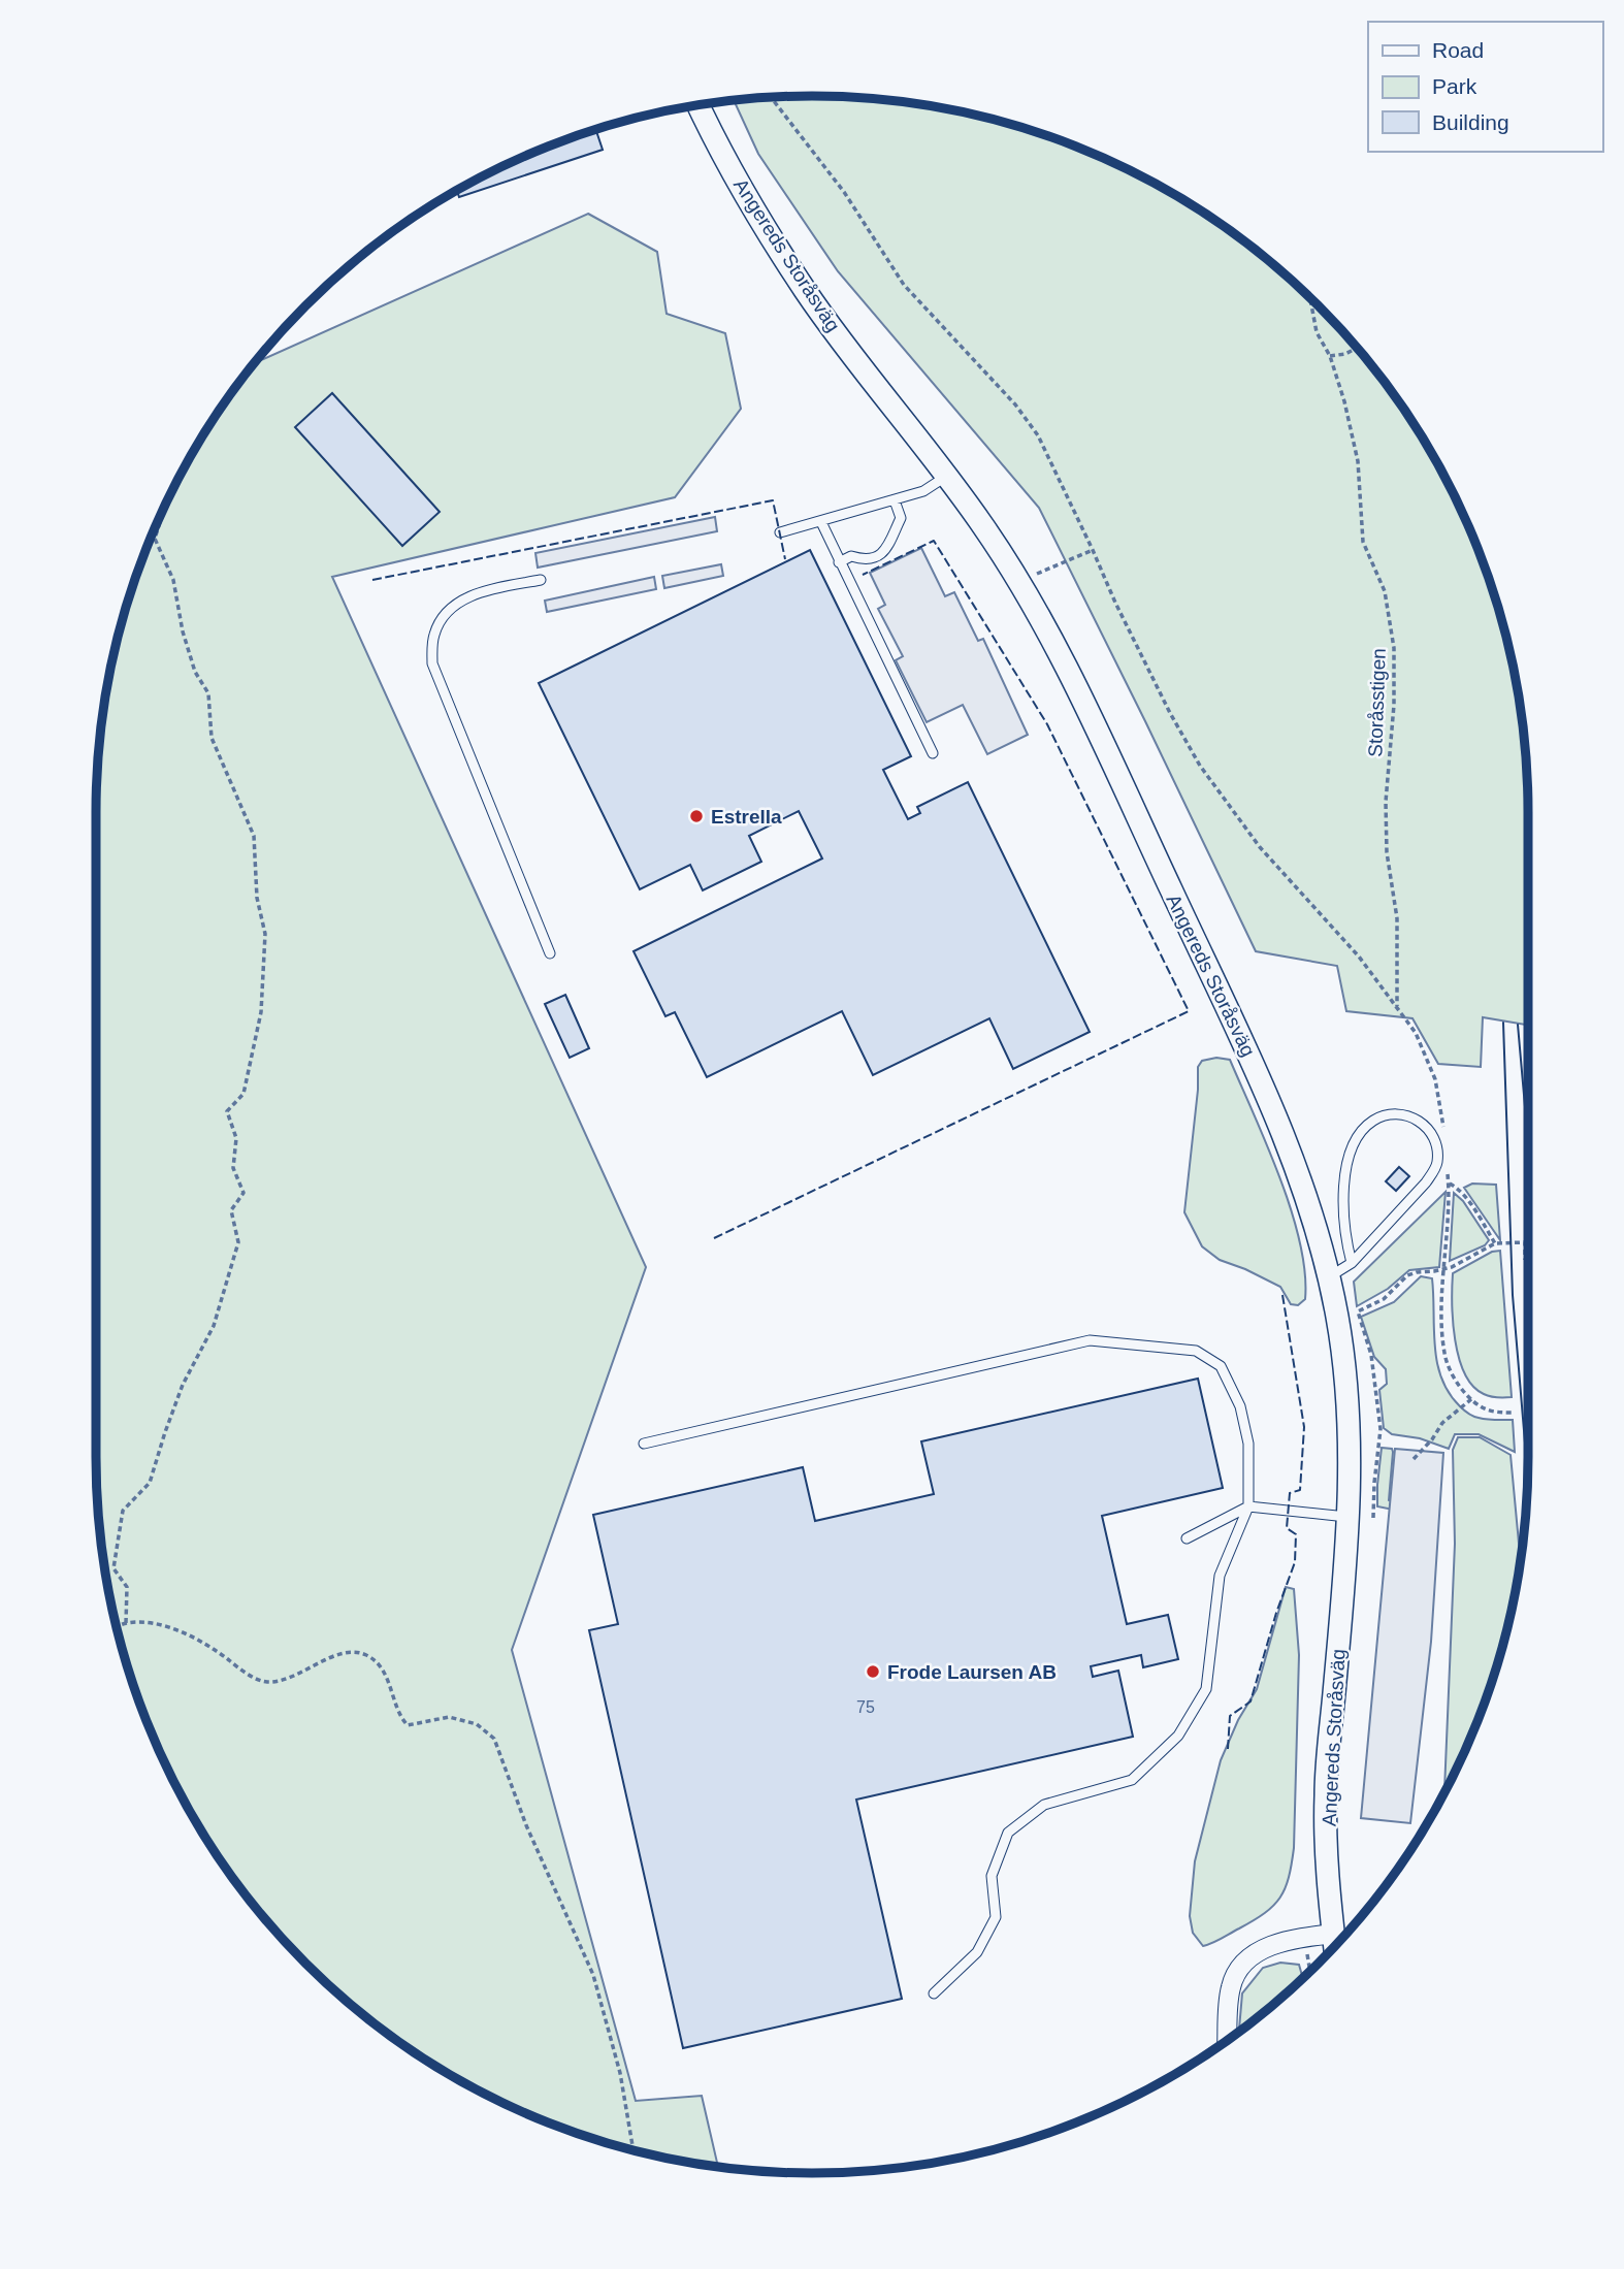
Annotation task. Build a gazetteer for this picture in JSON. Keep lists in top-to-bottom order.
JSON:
{
  "streets": {
    "street": ["Angereds Storåsväg"],
    "path": ["Storåsstigen"]
  },
  "places": ["Estrella", "Frode Laursen AB"],
  "house_numbers": ["75"],
  "legend": ["Road", "Park", "Building"]
}
